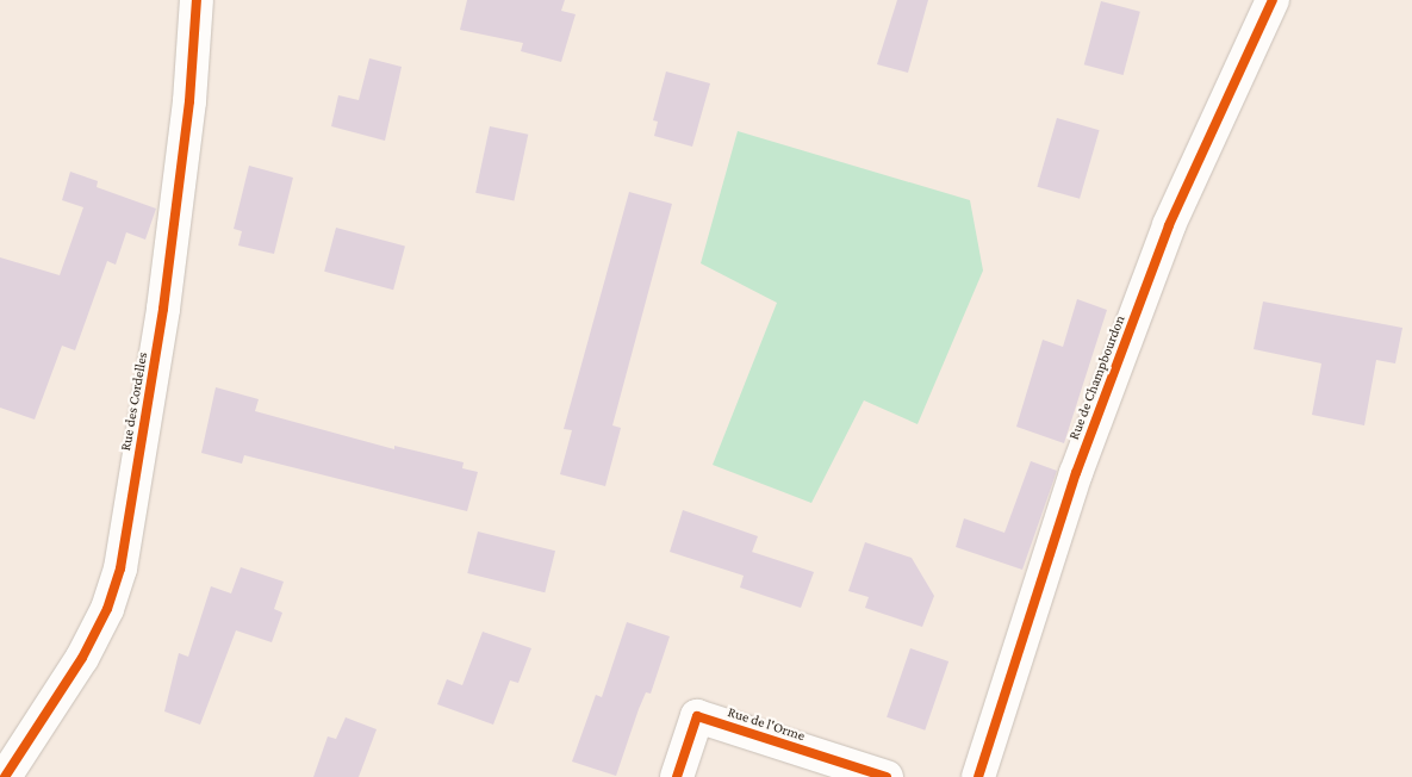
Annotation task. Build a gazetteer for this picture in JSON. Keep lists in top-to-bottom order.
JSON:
{
  "streets": {
    "street": ["Rue de Champbourdon", "Rue des Cordelles", "Rue de l'Orme"]
  }
}
